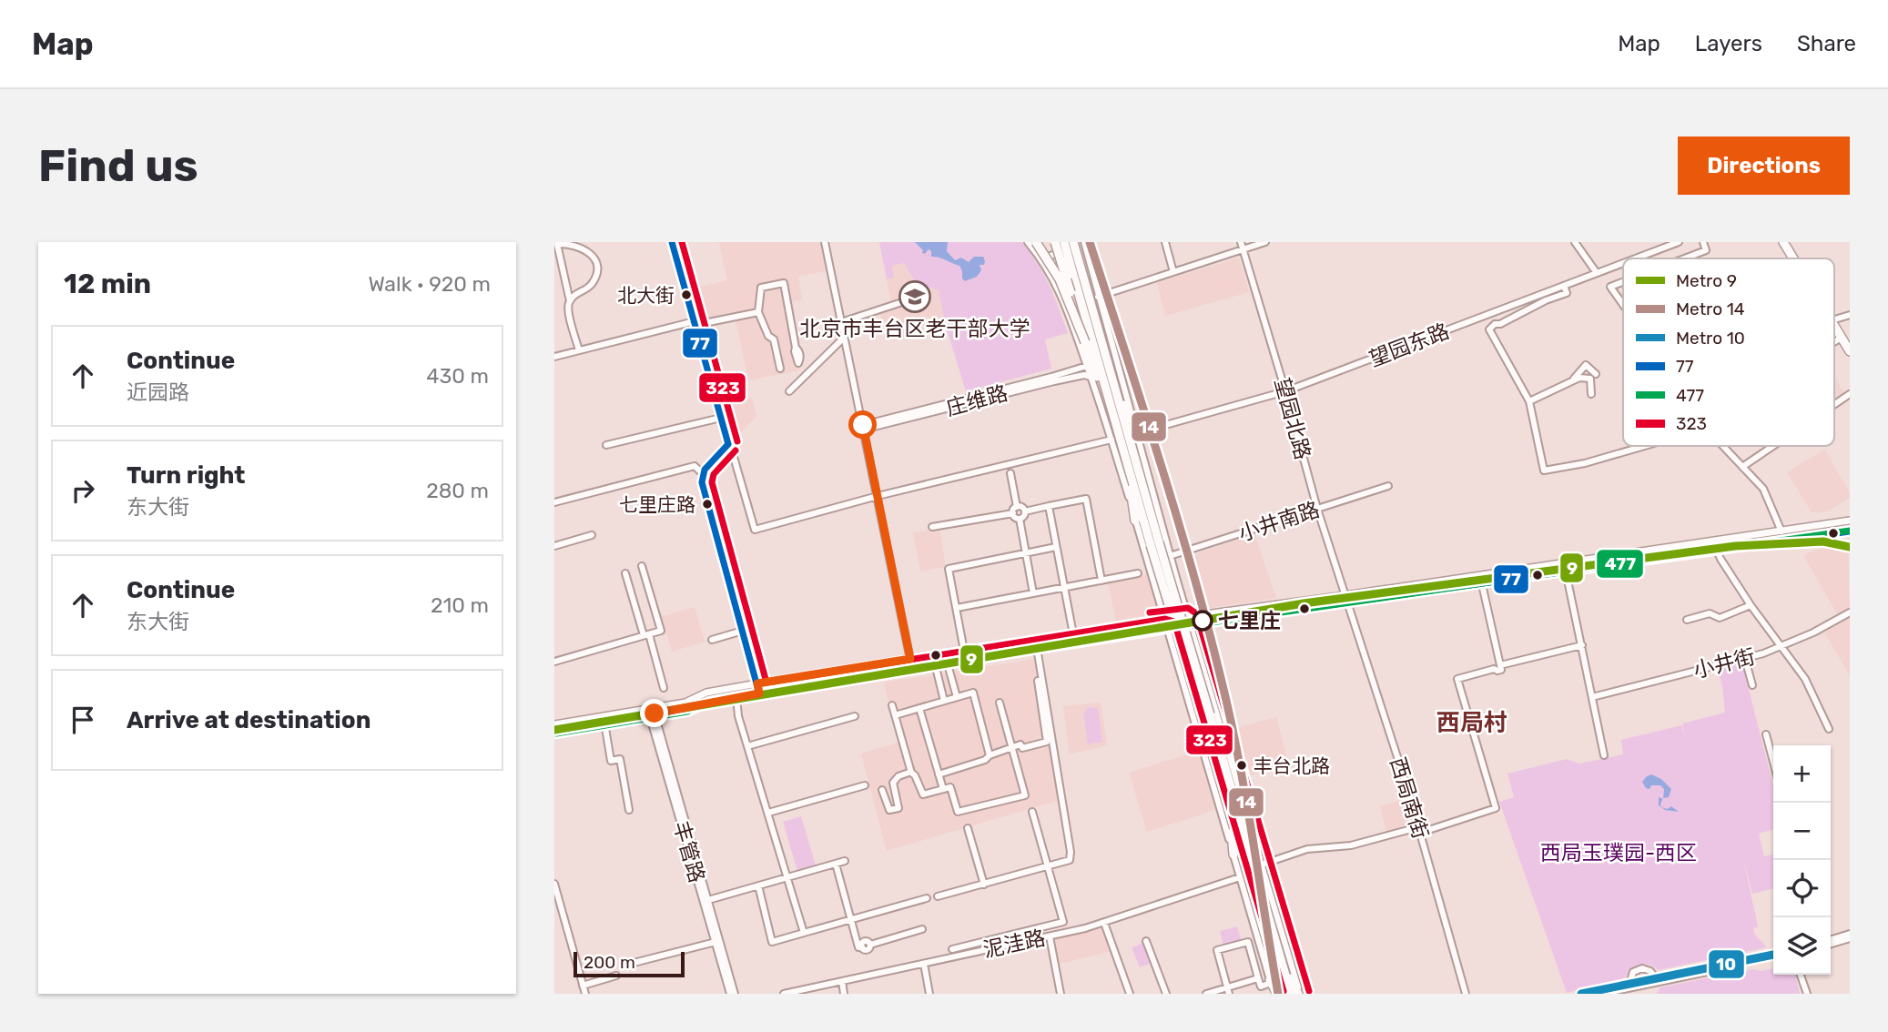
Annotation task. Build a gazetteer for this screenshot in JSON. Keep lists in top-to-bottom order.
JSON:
{
  "streets": {
    "street": [
      "望园东路",
      "庄维路",
      "望园北路",
      "小井南路",
      "小井街",
      "西局南街",
      "丰管路",
      "泥洼路"
    ]
  },
  "crossings": [
    ["望园东路", "望园北路"],
    ["望园北路", "小井南路"],
    ["望园北路", "西局南街"]
  ],
  "districts": ["西局村"],
  "parks": ["西局玉璞园-西区"],
  "places": {
    "other": [
      "北大街",
      "七里庄路",
      "七里庄",
      "丰台北路"
    ],
    "school or university": ["北京市丰台区老干部大学"]
  },
  "lines": [
    "metro line 14",
    "transit line 77",
    "transit line 323",
    "transit line 477",
    "metro line 9",
    "metro line 10"
  ],
  "legend": [
    "Metro 9",
    "Metro 14",
    "Metro 10",
    "77",
    "477",
    "323"
  ],
  "scale_bar": "200 m",
  "page": {
    "header": "Map",
    "nav": ["Map", "Layers", "Share"],
    "buttons": "Directions",
    "title": "Find us",
    "heading": ["12 min", "Walk · 920 m"],
    "list": [
      ["Continue", "近园路", "430 m"],
      ["Turn right", "东大街", "280 m"],
      ["Continue", "东大街", "210 m"],
      "Arrive at destination"
    ],
    "map_buttons": ["+", "−"],
    "scale": "200 m"
  }
}
